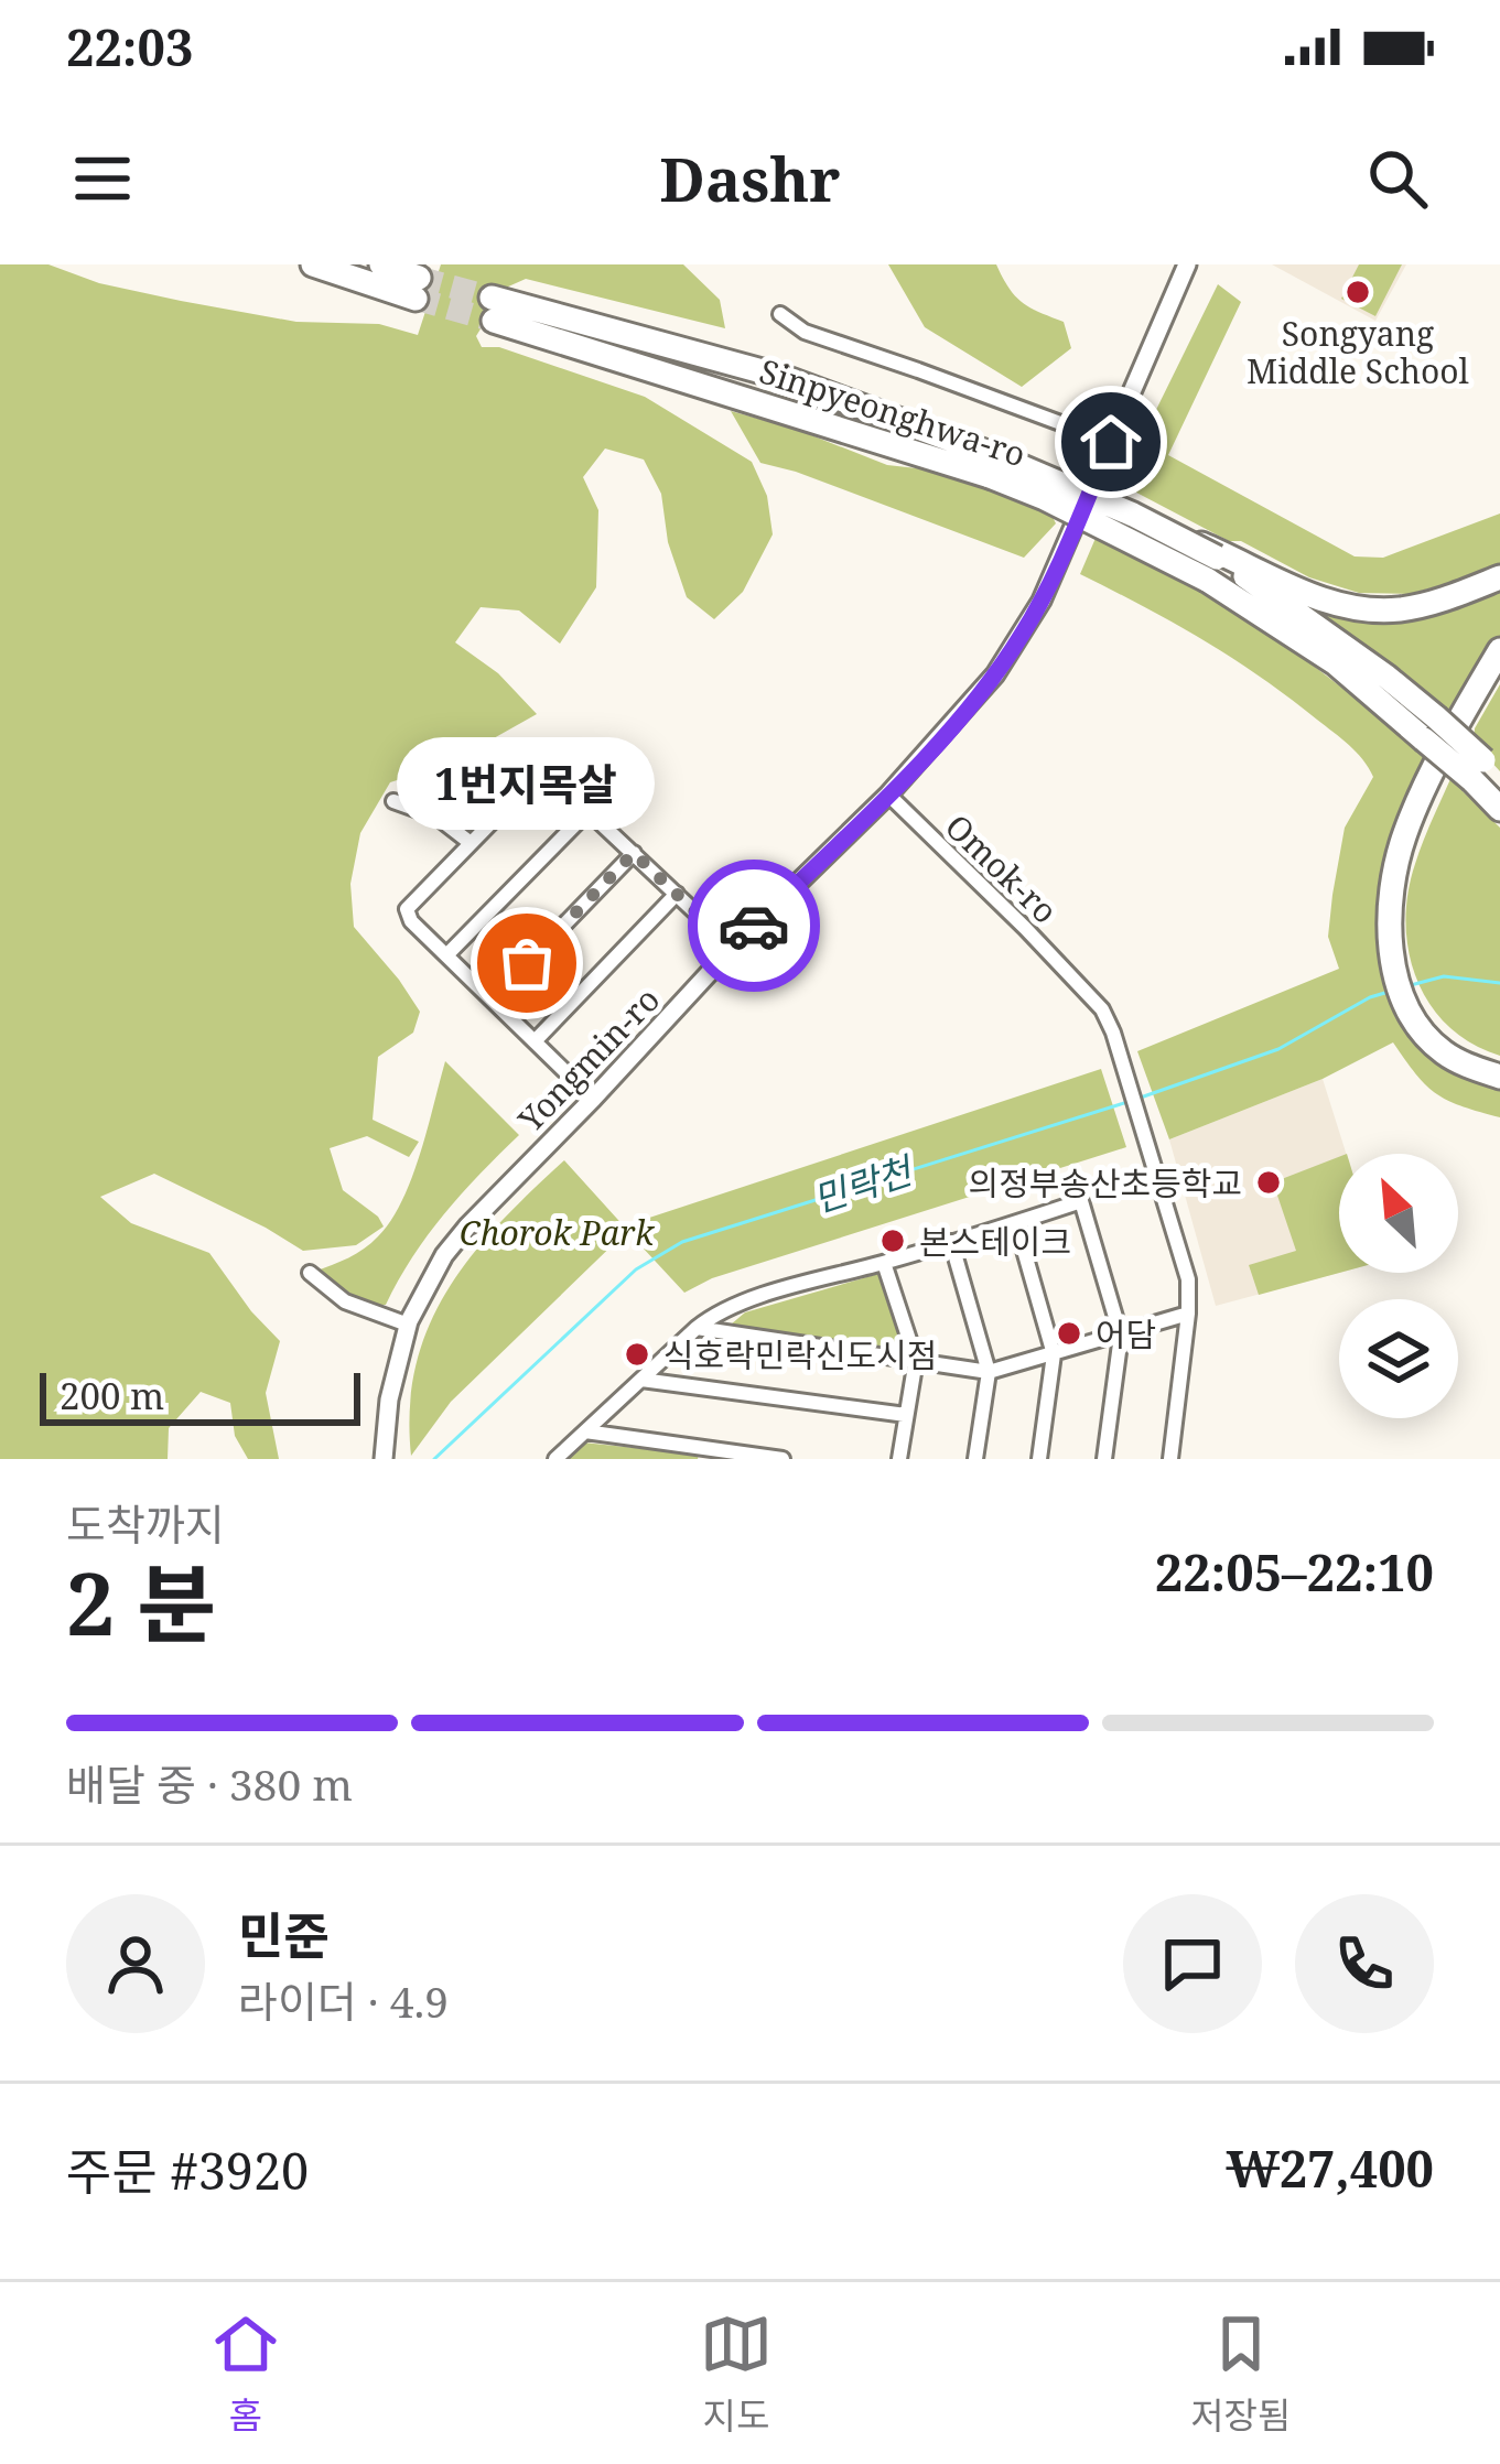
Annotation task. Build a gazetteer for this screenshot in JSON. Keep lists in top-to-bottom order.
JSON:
{
  "streets": {
    "highway": ["Sinpyeonghwa-ro"],
    "street": ["Omok-ro", "Yongmin-ro"]
  },
  "crossings": [
    ["Omok-ro", "Yongmin-ro"]
  ],
  "water": ["민락천"],
  "parks": ["Chorok Park"],
  "places": [
    "Songyang Middle School",
    "1번지목살",
    "의정부송산초등학교",
    "본스테이크",
    "어담",
    "식호락민락신도시점"
  ],
  "scale_bar": "200 m",
  "north": "top left",
  "page": {
    "status": "22:03",
    "header": "Dashr",
    "bubble": "1번지목살",
    "scale": "200 m",
    "heading": ["2 분", "도착까지", "22:05–22:10"],
    "panel": [
      "민준",
      "라이더 · 4.9",
      "주문 #3920",
      "₩27,400"
    ],
    "bar": "배달 중 · 380 m",
    "tabs": ["홈", "지도", "저장됨"]
  }
}
